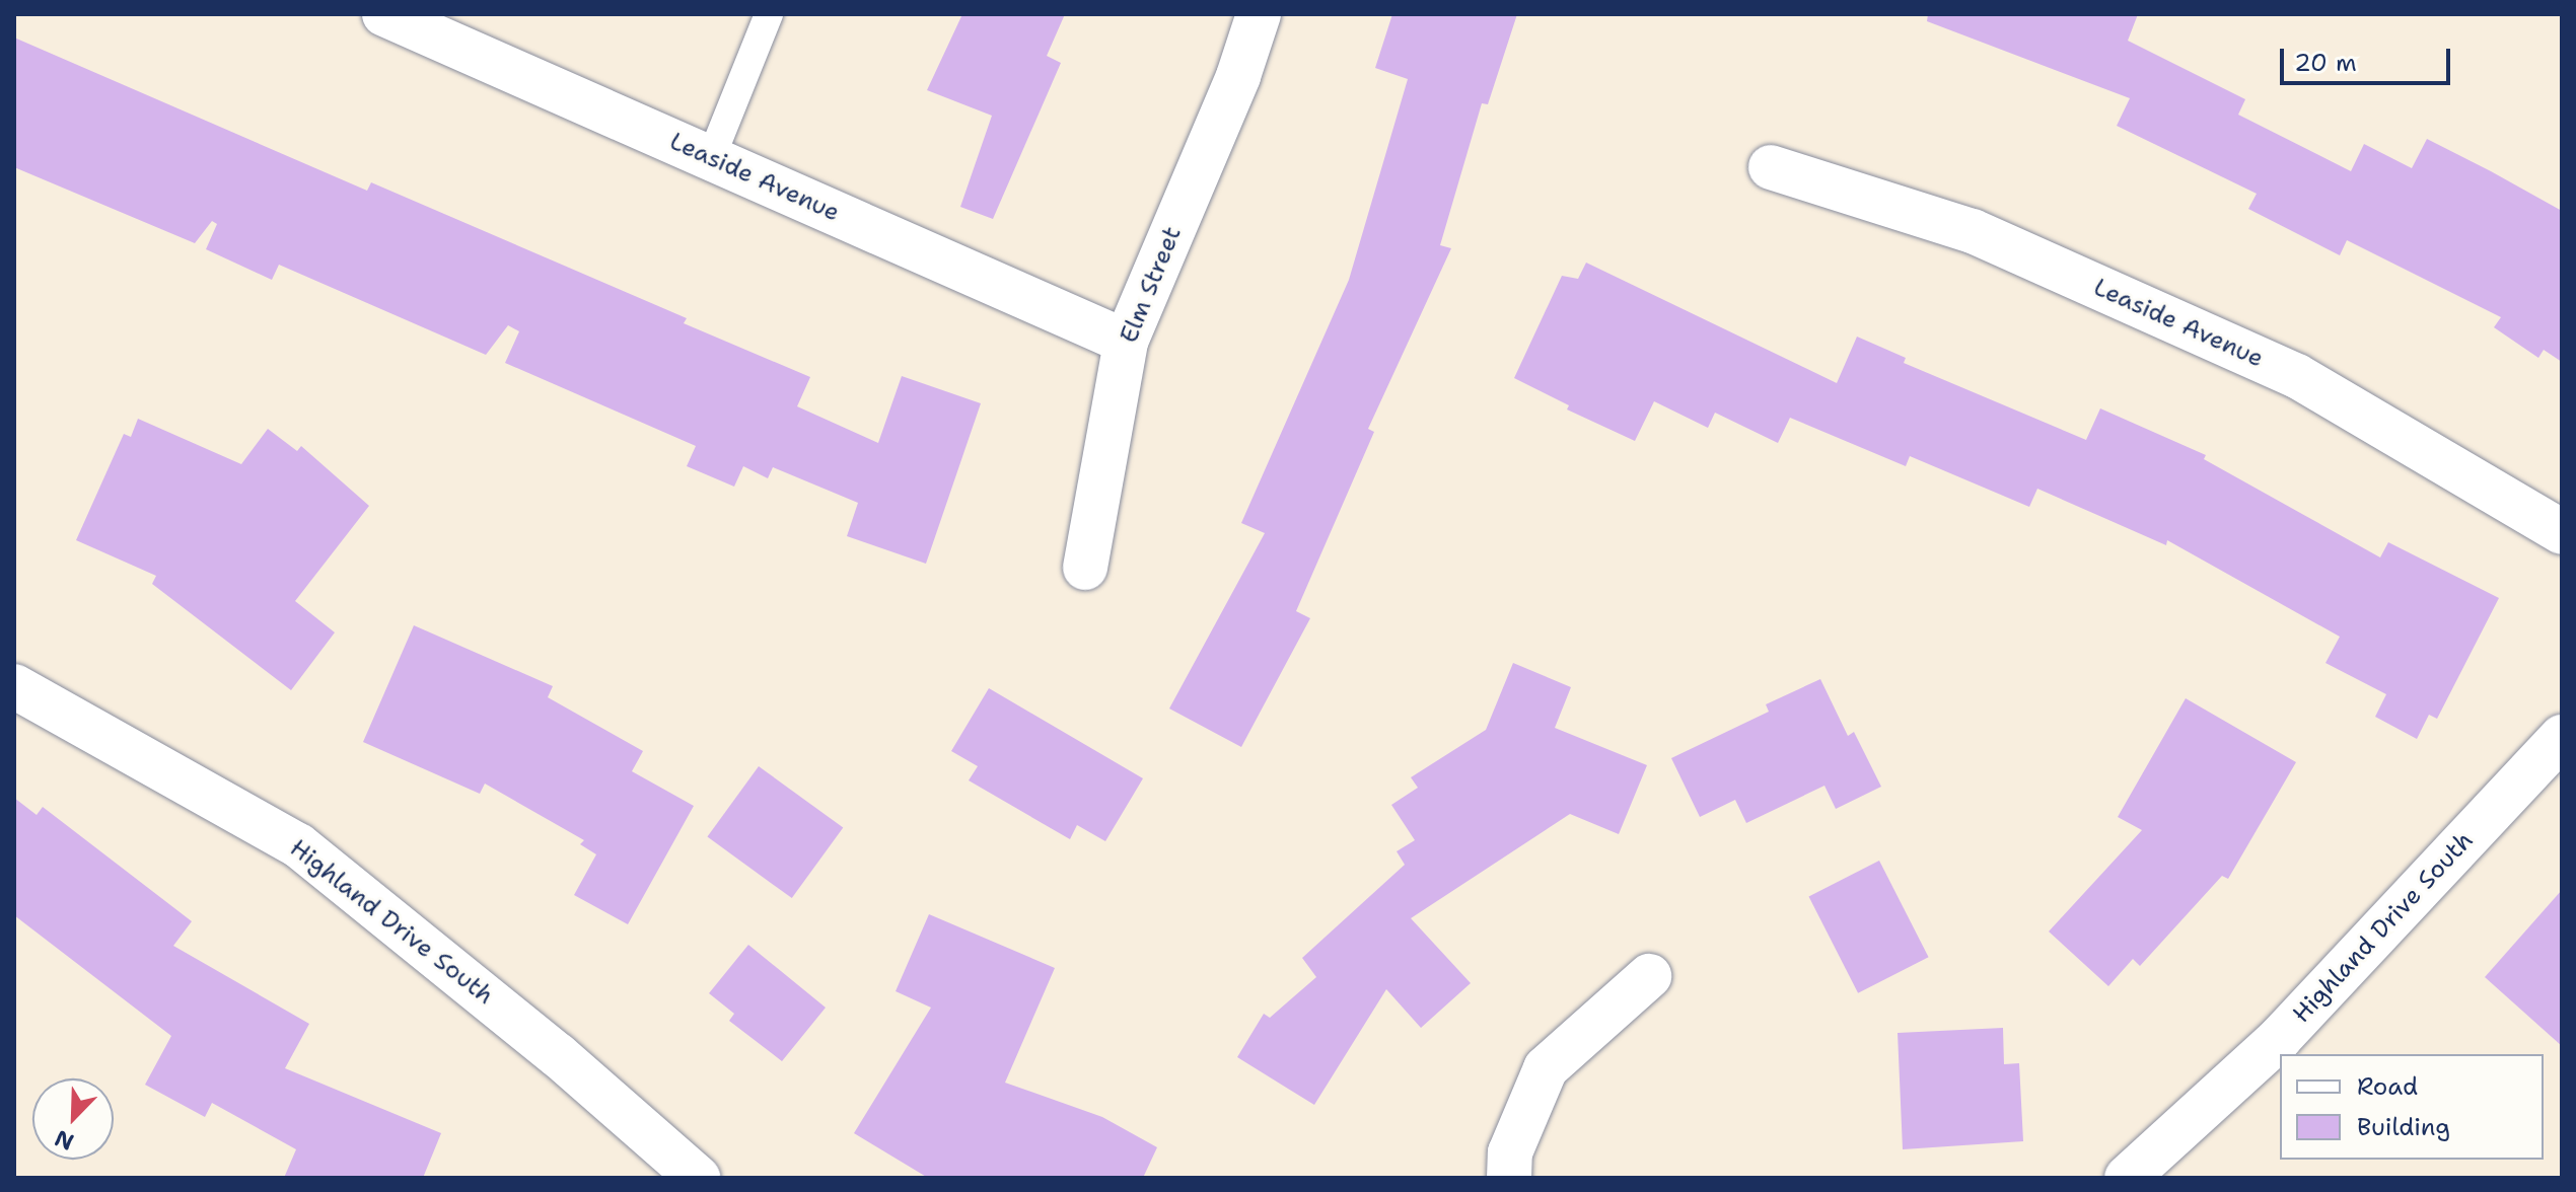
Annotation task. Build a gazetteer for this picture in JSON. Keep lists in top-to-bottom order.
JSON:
{
  "streets": {
    "street": ["Leaside Avenue", "Elm Street", "Highland Drive South"]
  },
  "crossings": [
    ["Leaside Avenue", "Elm Street"]
  ],
  "legend": ["Road", "Building"],
  "scale_bar": "20 m",
  "north": "bottom left"
}
